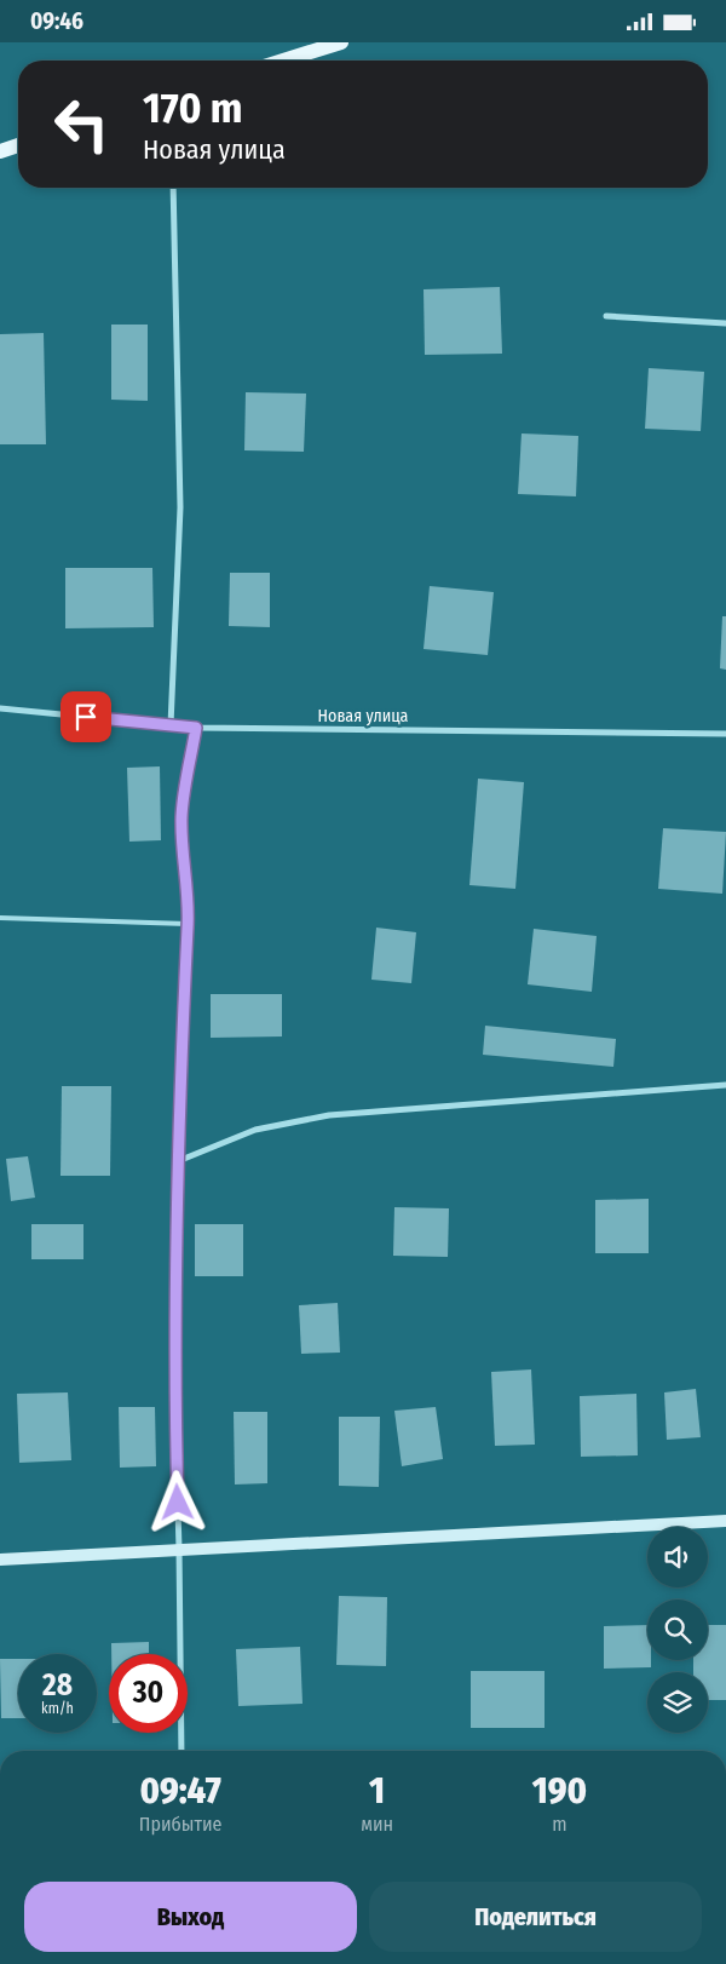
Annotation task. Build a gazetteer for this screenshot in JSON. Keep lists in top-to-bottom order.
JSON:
{
  "streets": {
    "street": ["Новая улица"]
  },
  "page": {
    "status": "09:46",
    "turn": ["170 m", "Новая улица"],
    "speed": "28 km/h",
    "limit": "30",
    "eta": [
      "09:47",
      "Прибытие",
      "1",
      "мин",
      "190",
      "m"
    ],
    "buttons": ["Выход", "Поделиться"]
  }
}
